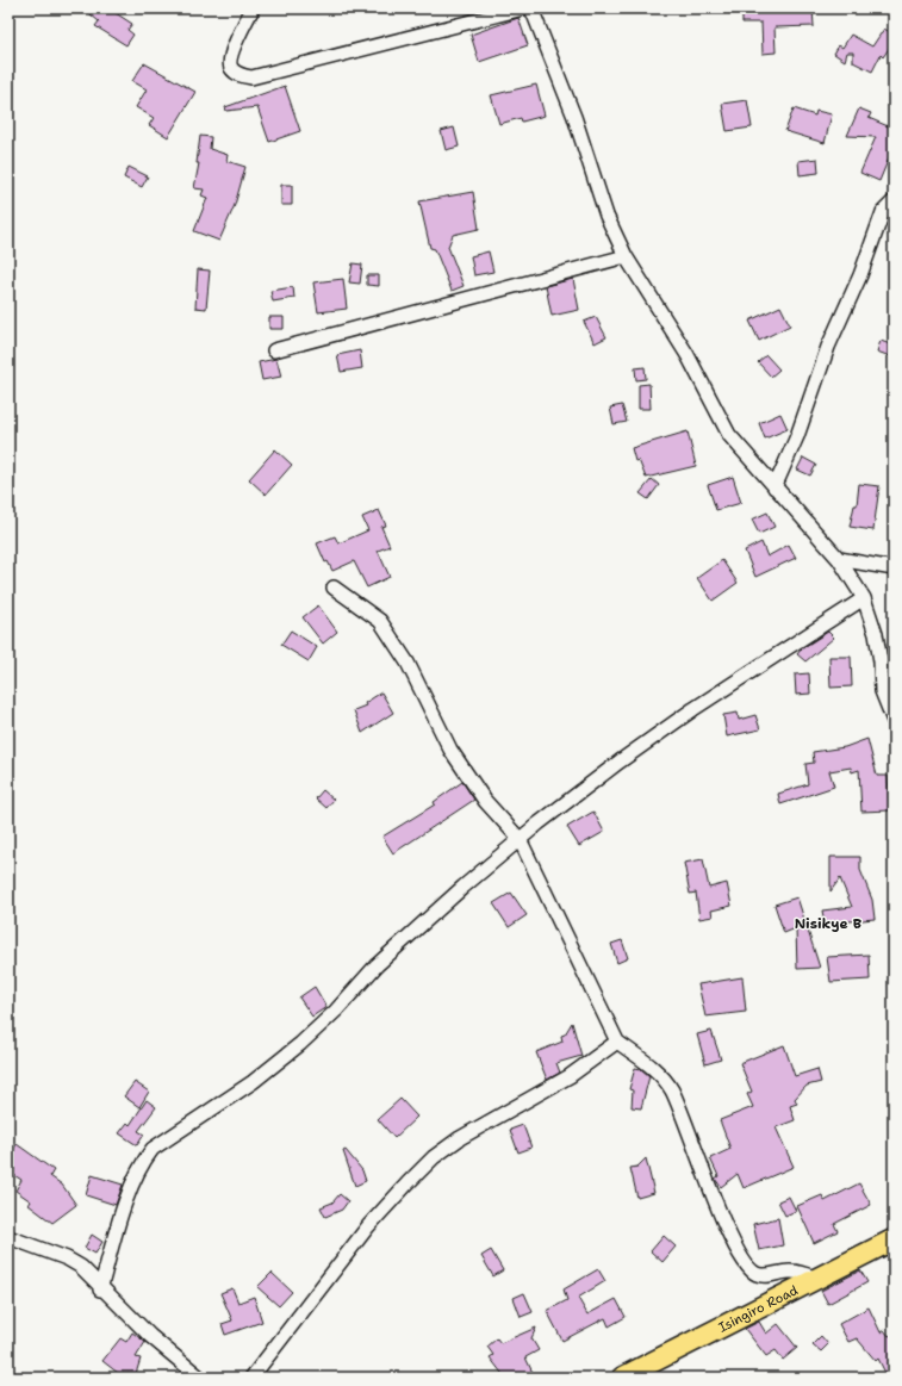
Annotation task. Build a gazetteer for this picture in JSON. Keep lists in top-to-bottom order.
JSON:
{
  "streets": {
    "main road": ["Isingiro Road"]
  },
  "districts": ["Nisikye B"]
}
